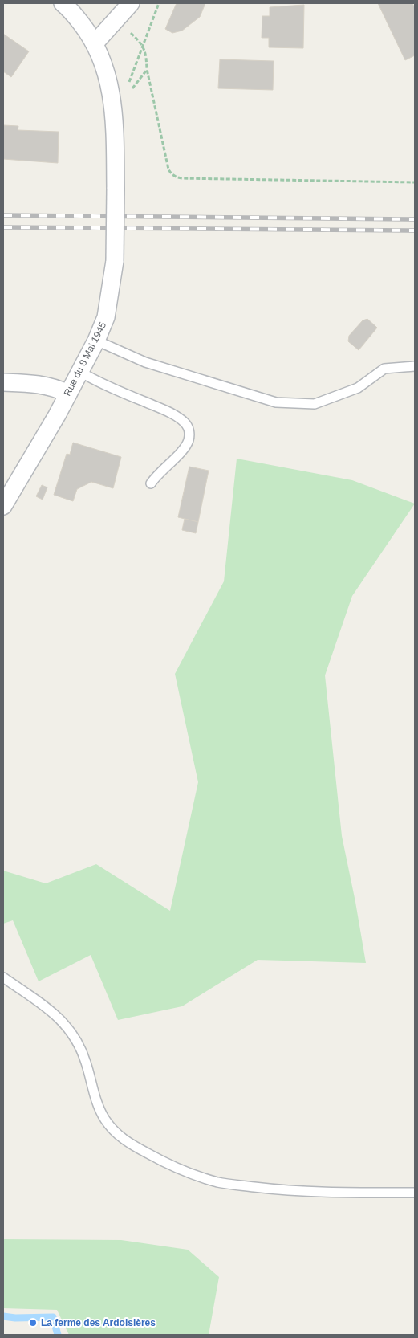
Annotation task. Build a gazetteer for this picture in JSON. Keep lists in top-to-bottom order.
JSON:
{
  "streets": {
    "street": ["Rue du 8 Mai 1945"]
  },
  "places": ["La ferme des Ardoisières"]
}
